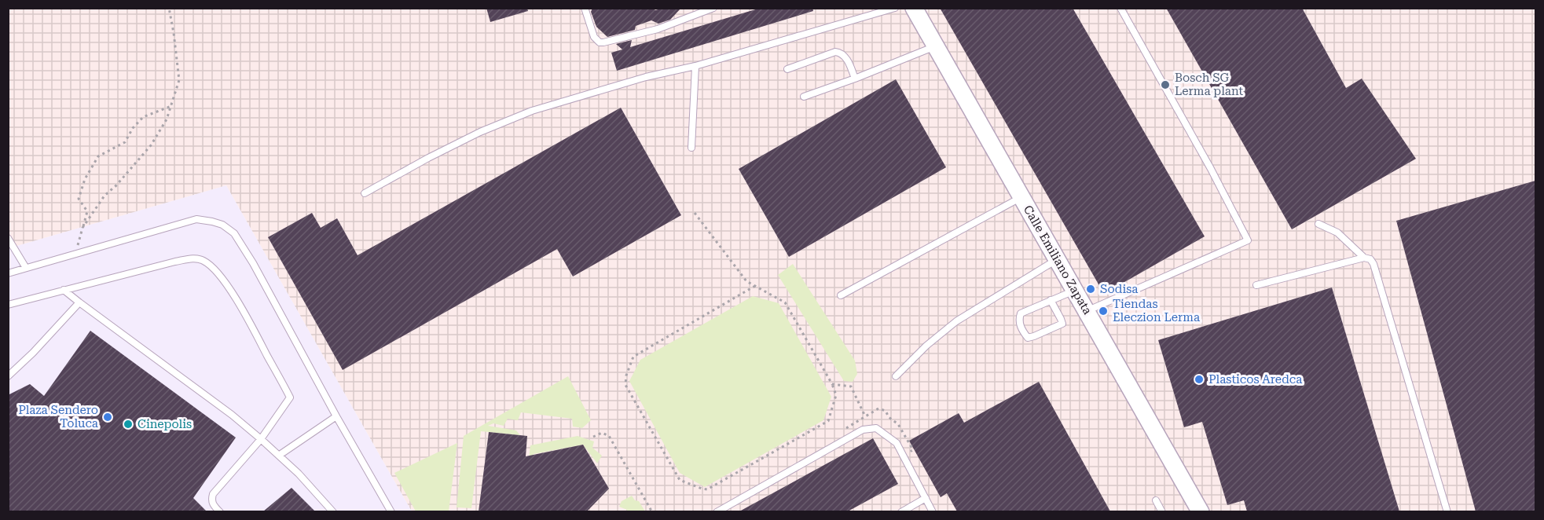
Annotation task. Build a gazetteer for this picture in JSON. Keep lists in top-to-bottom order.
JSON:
{
  "streets": {
    "street": ["Calle Emiliano Zapata"]
  },
  "places": [
    "Bosch SG Lerma plant",
    "Sodisa",
    "Tiendas Eleczion Lerma",
    "Plasticos Aredca",
    "Plaza Sendero Toluca",
    "Cinepolis"
  ]
}
